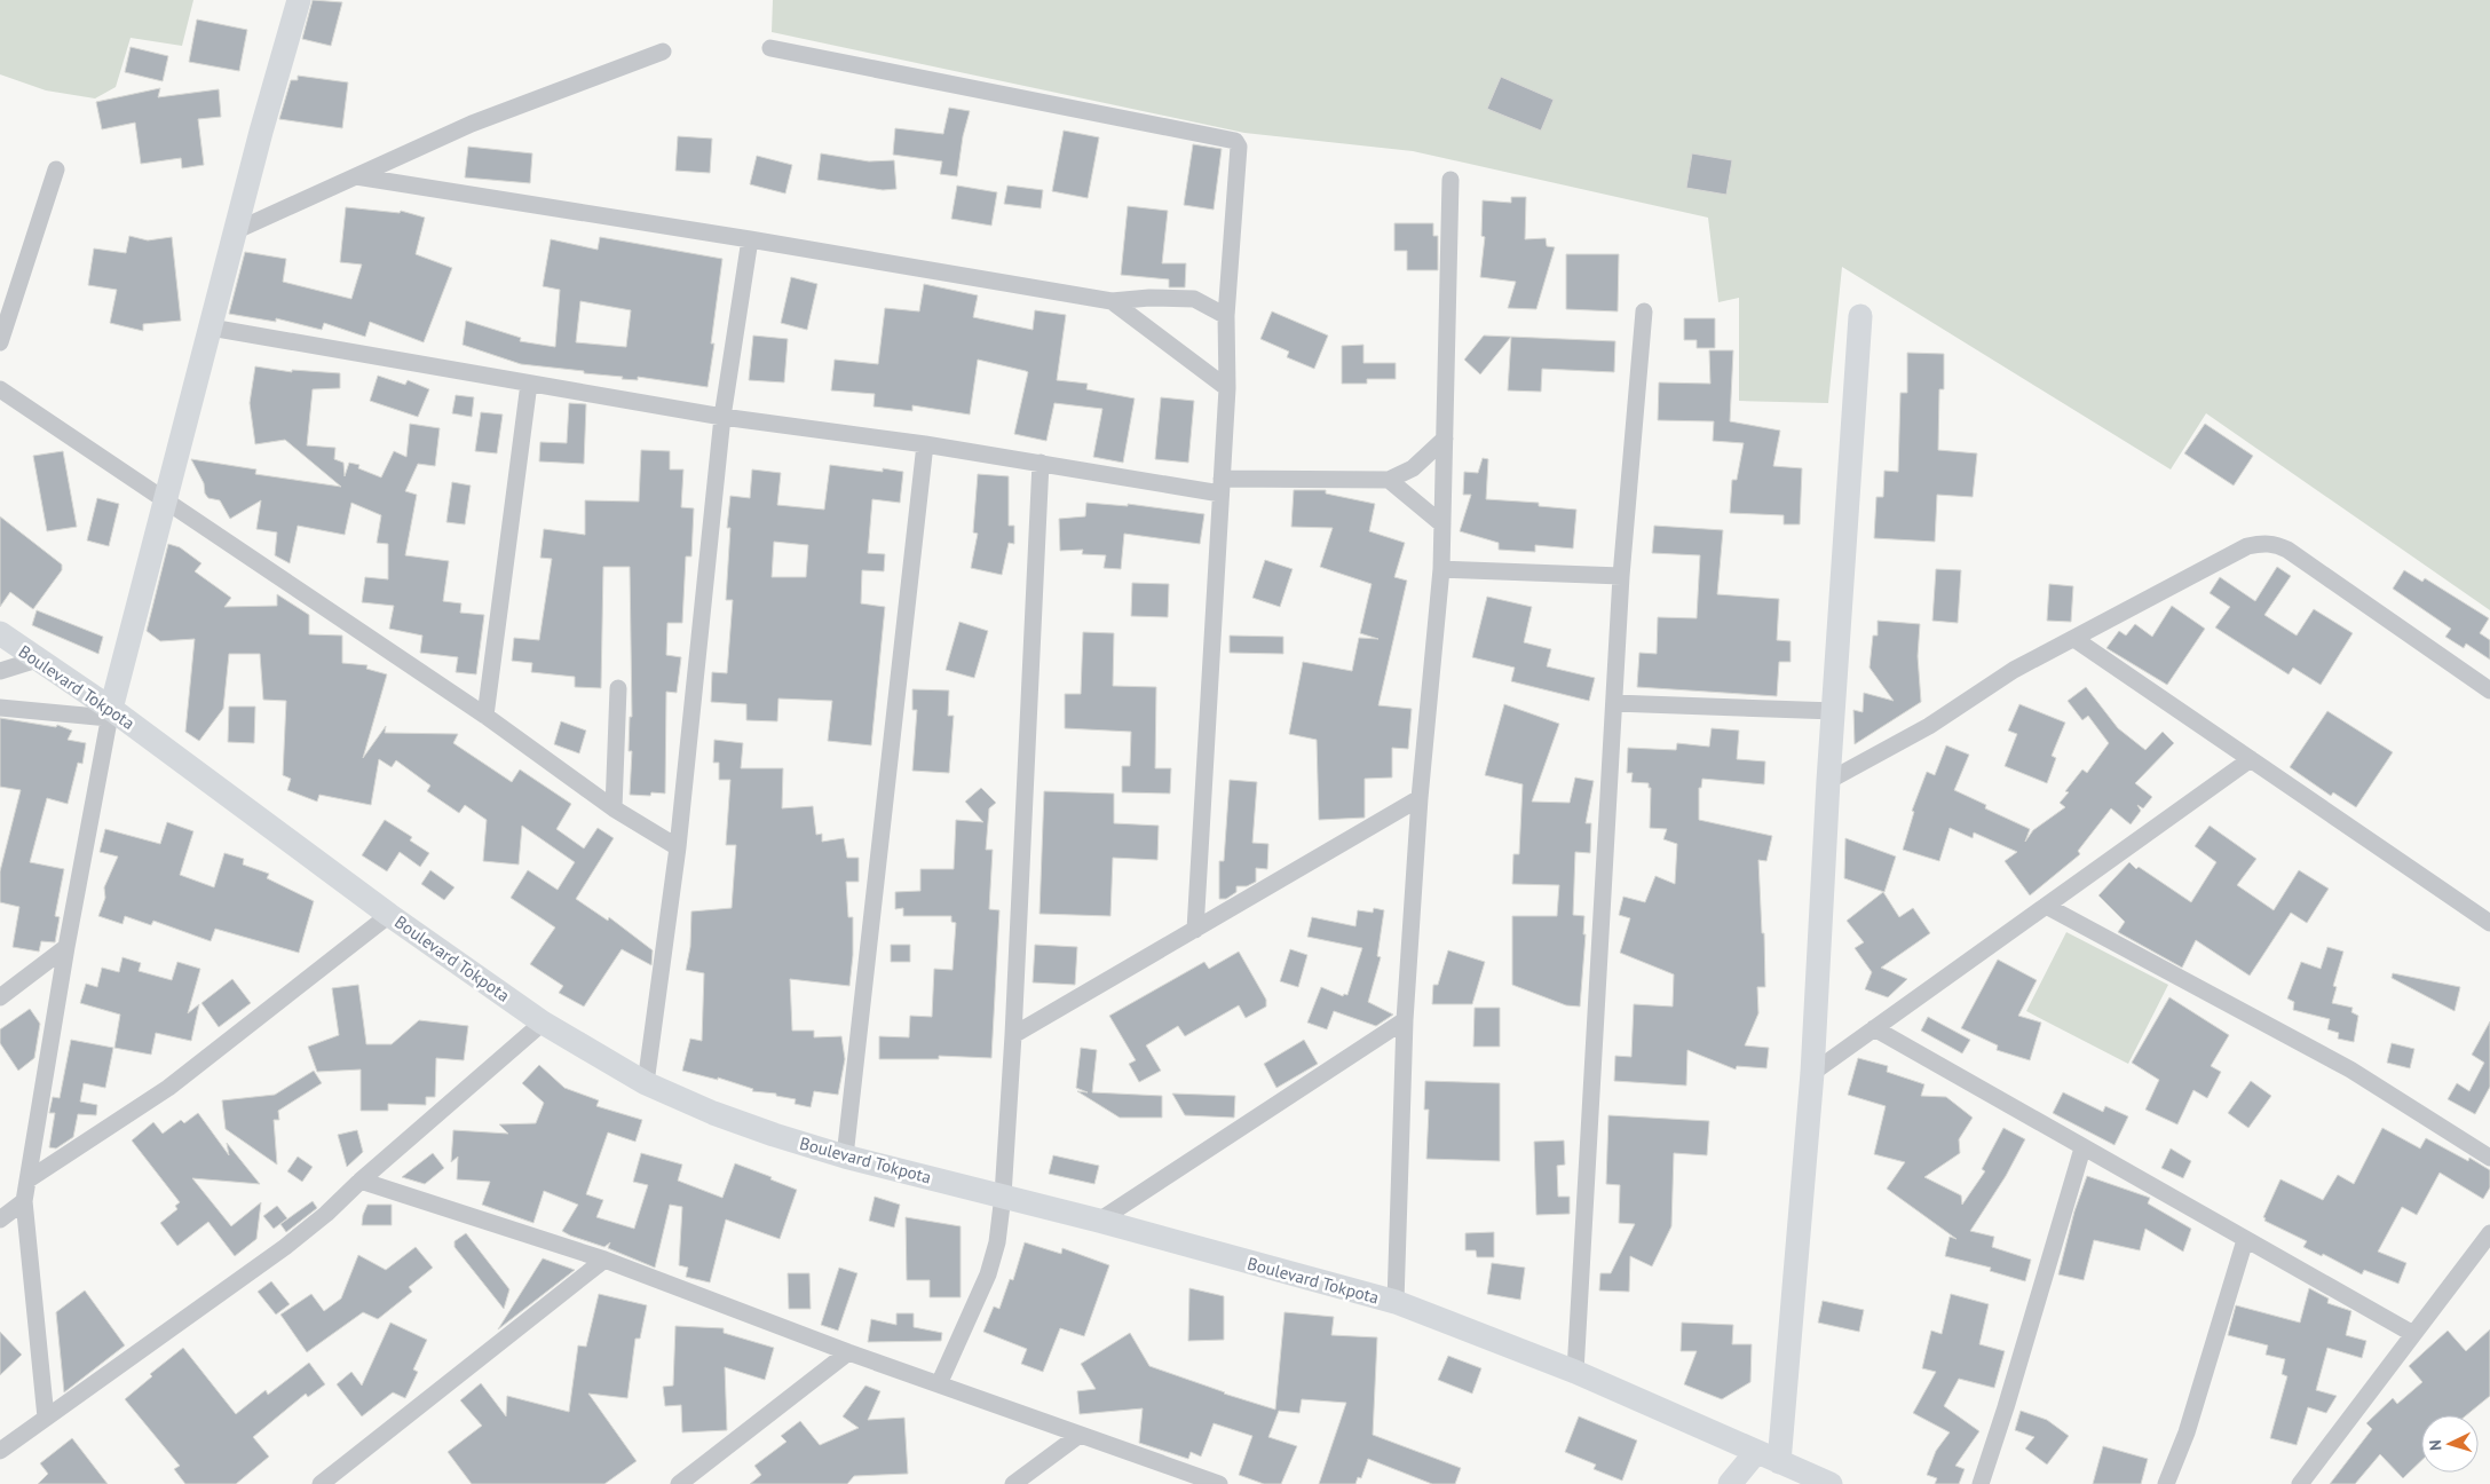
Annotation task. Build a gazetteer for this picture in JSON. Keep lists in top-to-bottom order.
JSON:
{
  "streets": {
    "street": ["Boulevard Tokpota"]
  },
  "north": "left"
}
